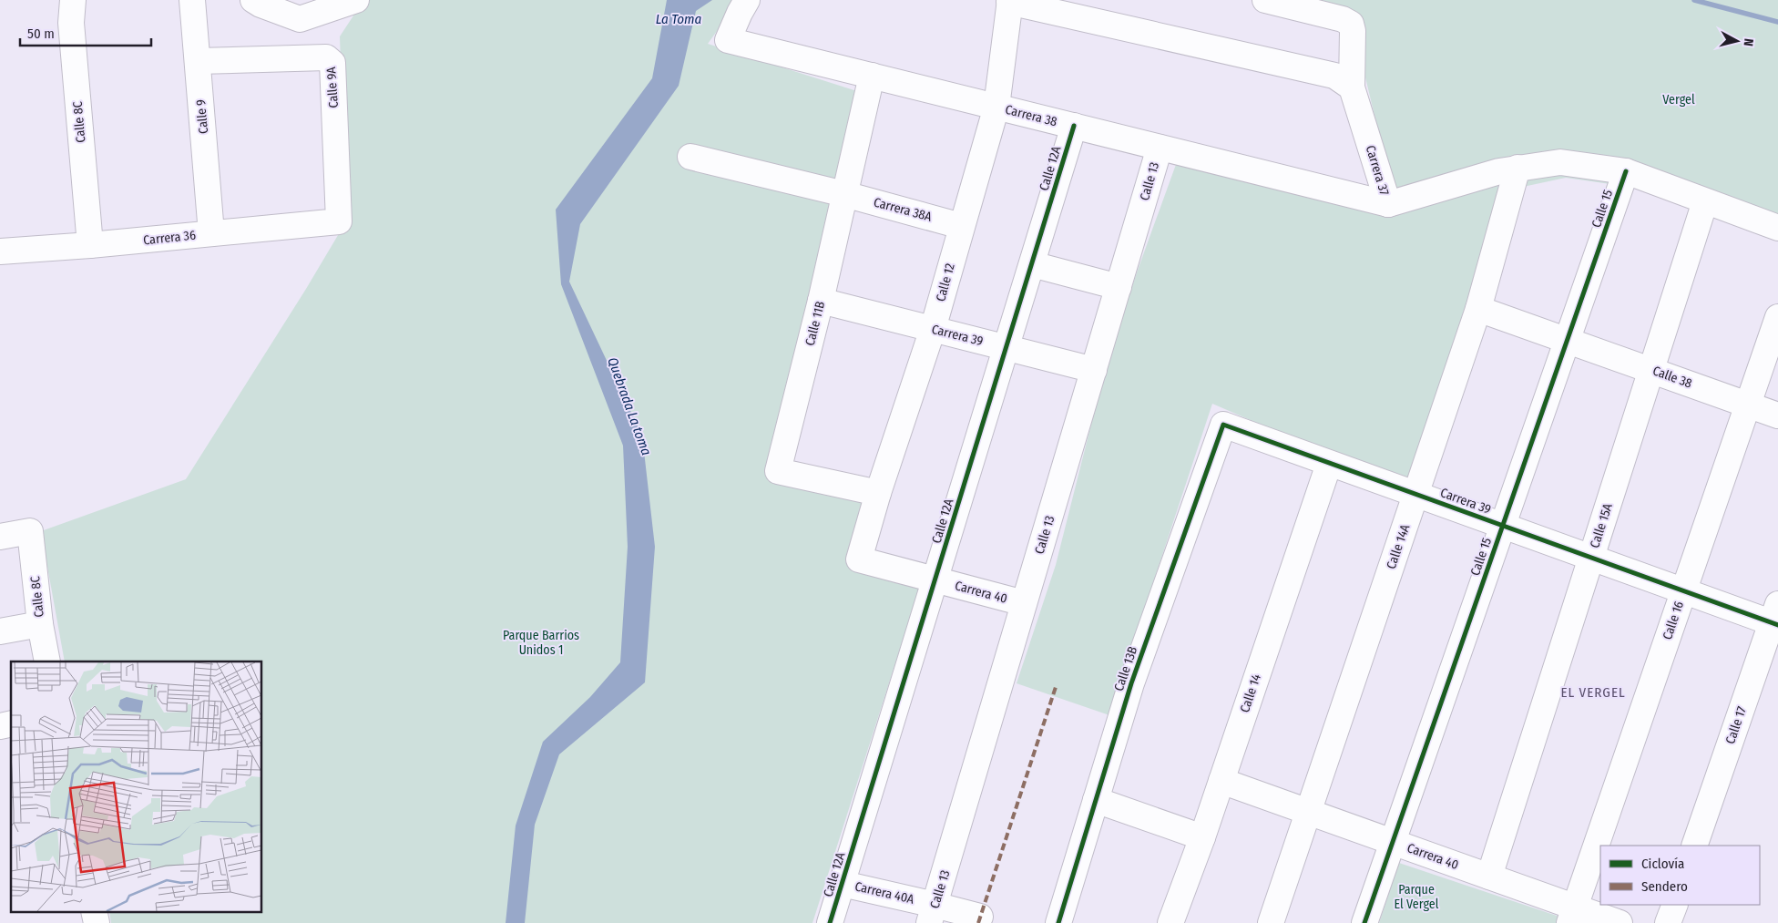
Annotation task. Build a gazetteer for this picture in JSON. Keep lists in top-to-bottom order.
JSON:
{
  "streets": {
    "street": [
      "Calle 9A",
      "Carrera 38",
      "Calle 9",
      "Calle 8C",
      "Calle 12A",
      "Carrera 37",
      "Calle 13",
      "Calle 15",
      "Carrera 38A",
      "Carrera 36",
      "Calle 12",
      "Calle 11B",
      "Carrera 39",
      "Calle 38",
      "Calle 15A",
      "Calle 14A",
      "Carrera 40",
      "Calle 16",
      "Calle 13B",
      "Calle 14",
      "Calle 17",
      "Carrera 40A"
    ]
  },
  "crossings": [
    ["Calle 9A", "Calle 9"],
    ["Calle 9A", "Carrera 36"],
    ["Carrera 38", "Calle 12A"],
    ["Carrera 38", "Carrera 37"],
    ["Carrera 38", "Calle 13"],
    ["Carrera 38", "Calle 12"],
    ["Carrera 38", "Calle 11B"],
    ["Calle 9", "Carrera 36"],
    ["Calle 8C", "Carrera 36"],
    ["Calle 12A", "Carrera 39"],
    ["Calle 12A", "Carrera 40"],
    ["Calle 12A", "Carrera 40A"],
    ["Carrera 37", "Calle 15"],
    ["Carrera 37", "Calle 15A"],
    ["Carrera 37", "Calle 14A"],
    ["Calle 13", "Carrera 39"],
    ["Calle 13", "Carrera 40"],
    ["Calle 13", "Carrera 40A"],
    ["Calle 15", "Carrera 39"],
    ["Calle 15", "Calle 38"],
    ["Calle 15", "Carrera 40"],
    ["Carrera 38A", "Calle 12"],
    ["Carrera 38A", "Calle 11B"],
    ["Calle 12", "Calle 11B"],
    ["Calle 12", "Carrera 39"],
    ["Calle 12", "Carrera 40"],
    ["Calle 11B", "Carrera 39"],
    ["Carrera 39", "Calle 15A"],
    ["Carrera 39", "Calle 14A"],
    ["Carrera 39", "Calle 16"],
    ["Carrera 39", "Calle 13B"],
    ["Carrera 39", "Calle 14"],
    ["Carrera 39", "Calle 17"],
    ["Calle 38", "Calle 15A"],
    ["Calle 38", "Calle 14A"],
    ["Calle 38", "Calle 16"],
    ["Calle 15A", "Carrera 40"],
    ["Calle 14A", "Carrera 40"],
    ["Carrera 40", "Calle 16"],
    ["Carrera 40", "Calle 14"]
  ],
  "districts": ["EL VERGEL"],
  "water": ["La Toma", "Quebrada La toma"],
  "parks": ["Vergel", "Parque Barrios Unidos 1", "Parque El Vergel"],
  "legend": ["Ciclovía", "Sendero"],
  "scale_bar": "50 m",
  "north": "right"
}
